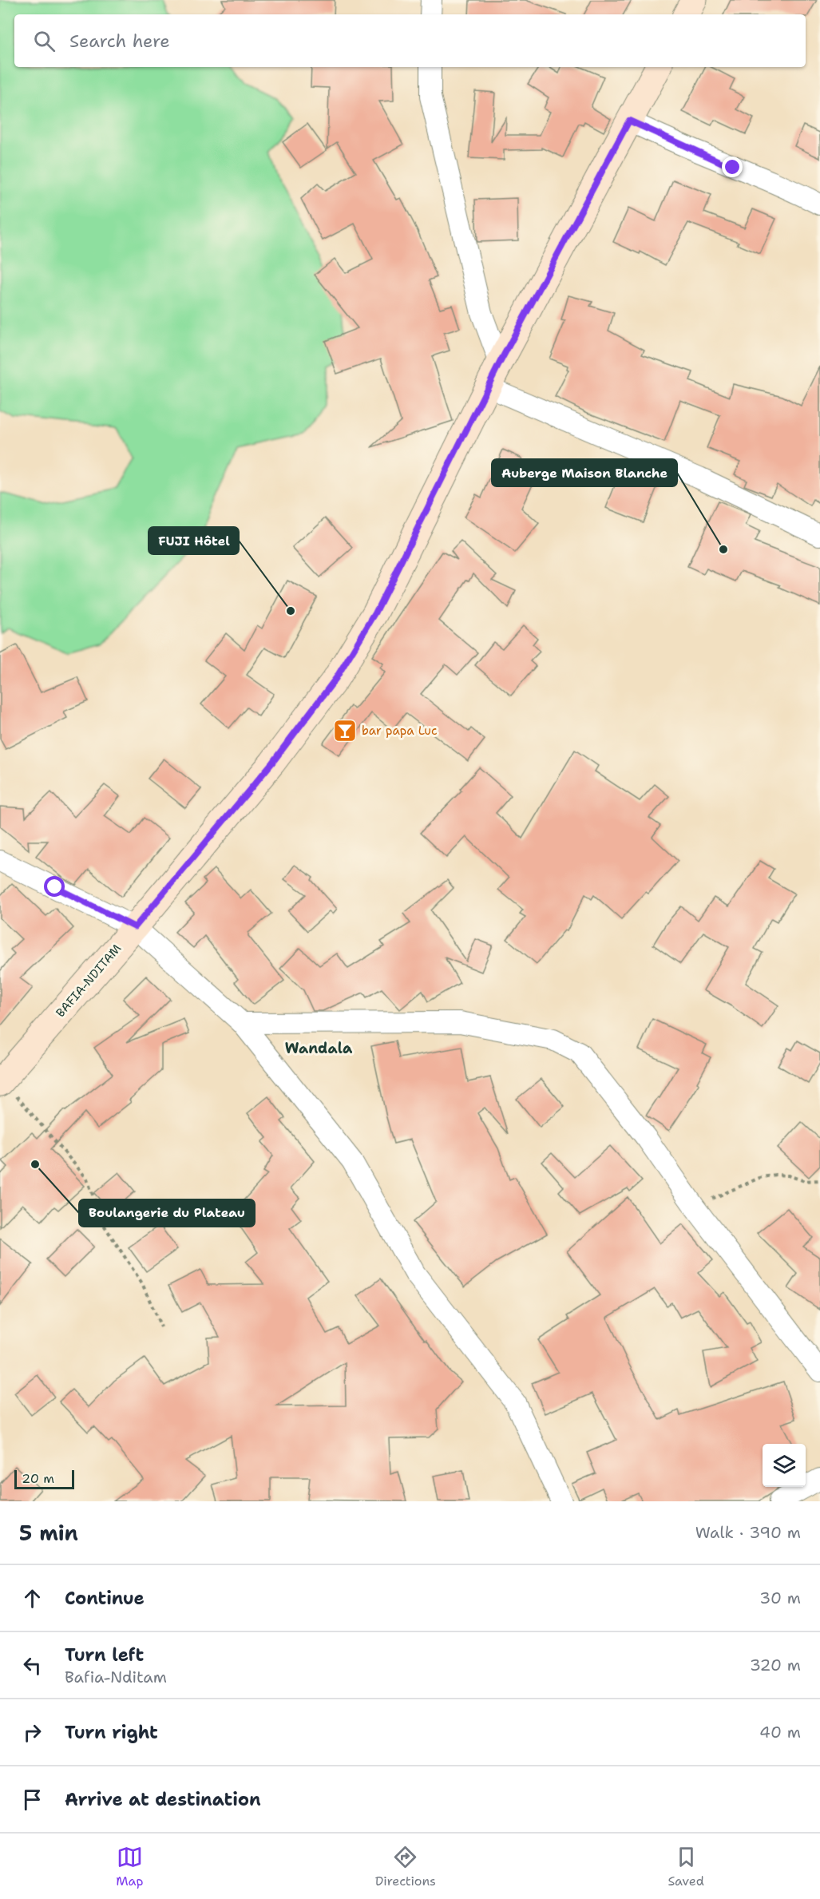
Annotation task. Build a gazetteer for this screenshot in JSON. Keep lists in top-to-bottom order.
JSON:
{
  "streets": {
    "main road": ["BAFIA-NDITAM"]
  },
  "districts": ["Wandala"],
  "places": {
    "other": ["Auberge Maison Blanche", "FUJI Hôtel", "Boulangerie du Plateau"],
    "bar": ["bar papa Luc"]
  },
  "scale_bar": "20 m",
  "page": {
    "search": "Search here",
    "scale": "20 m",
    "heading": ["5 min", "Walk · 390 m"],
    "list": [
      ["Continue", "30 m"],
      ["Turn left", "Bafia-Nditam", "320 m"],
      ["Turn right", "40 m"],
      "Arrive at destination"
    ],
    "nav": ["Map", "Directions", "Saved"]
  }
}
